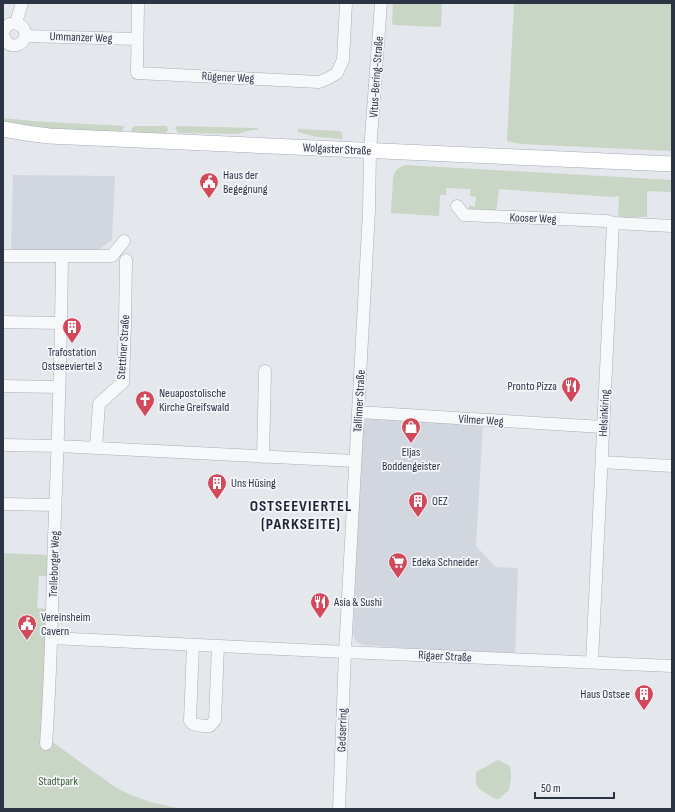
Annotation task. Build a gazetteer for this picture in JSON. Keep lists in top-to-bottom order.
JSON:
{
  "streets": {
    "main road": ["Wolgaster Straße"],
    "street": [
      "Ummanzer Weg",
      "Rügener Weg",
      "Vitus-Bering-Straße",
      "Kooser Weg",
      "Stettiner Straße",
      "Tallinner Straße",
      "Helsinkiring",
      "Vilmer Weg",
      "Trelleborger Weg",
      "Rigaer Straße",
      "Gedserring"
    ]
  },
  "crossings": [
    ["Ummanzer Weg", "Rügener Weg"],
    ["Vitus-Bering-Straße", "Wolgaster Straße"],
    ["Vitus-Bering-Straße", "Tallinner Straße"],
    ["Wolgaster Straße", "Tallinner Straße"],
    ["Kooser Weg", "Helsinkiring"],
    ["Tallinner Straße", "Vilmer Weg"],
    ["Tallinner Straße", "Rigaer Straße"],
    ["Tallinner Straße", "Gedserring"],
    ["Helsinkiring", "Vilmer Weg"],
    ["Helsinkiring", "Rigaer Straße"],
    ["Trelleborger Weg", "Rigaer Straße"],
    ["Rigaer Straße", "Gedserring"]
  ],
  "districts": ["OSTSEEVIERTEL (PARKSEITE)"],
  "parks": ["Stadtpark"],
  "places": {
    "public building": ["Haus der Begegnung", "Vereinsheim Cavern"],
    "building": [
      "Trafostation Ostseeviertel 3",
      "Uns Hüsing",
      "OEZ",
      "Haus Ostsee"
    ],
    "restaurant": ["Pronto Pizza", "Asia & Sushi"],
    "church": ["Neuapostolische Kirche Greifswald"],
    "shop": ["Eljas Boddengeister"],
    "supermarket": ["Edeka Schneider"]
  },
  "scale_bar": "50 m"
}
